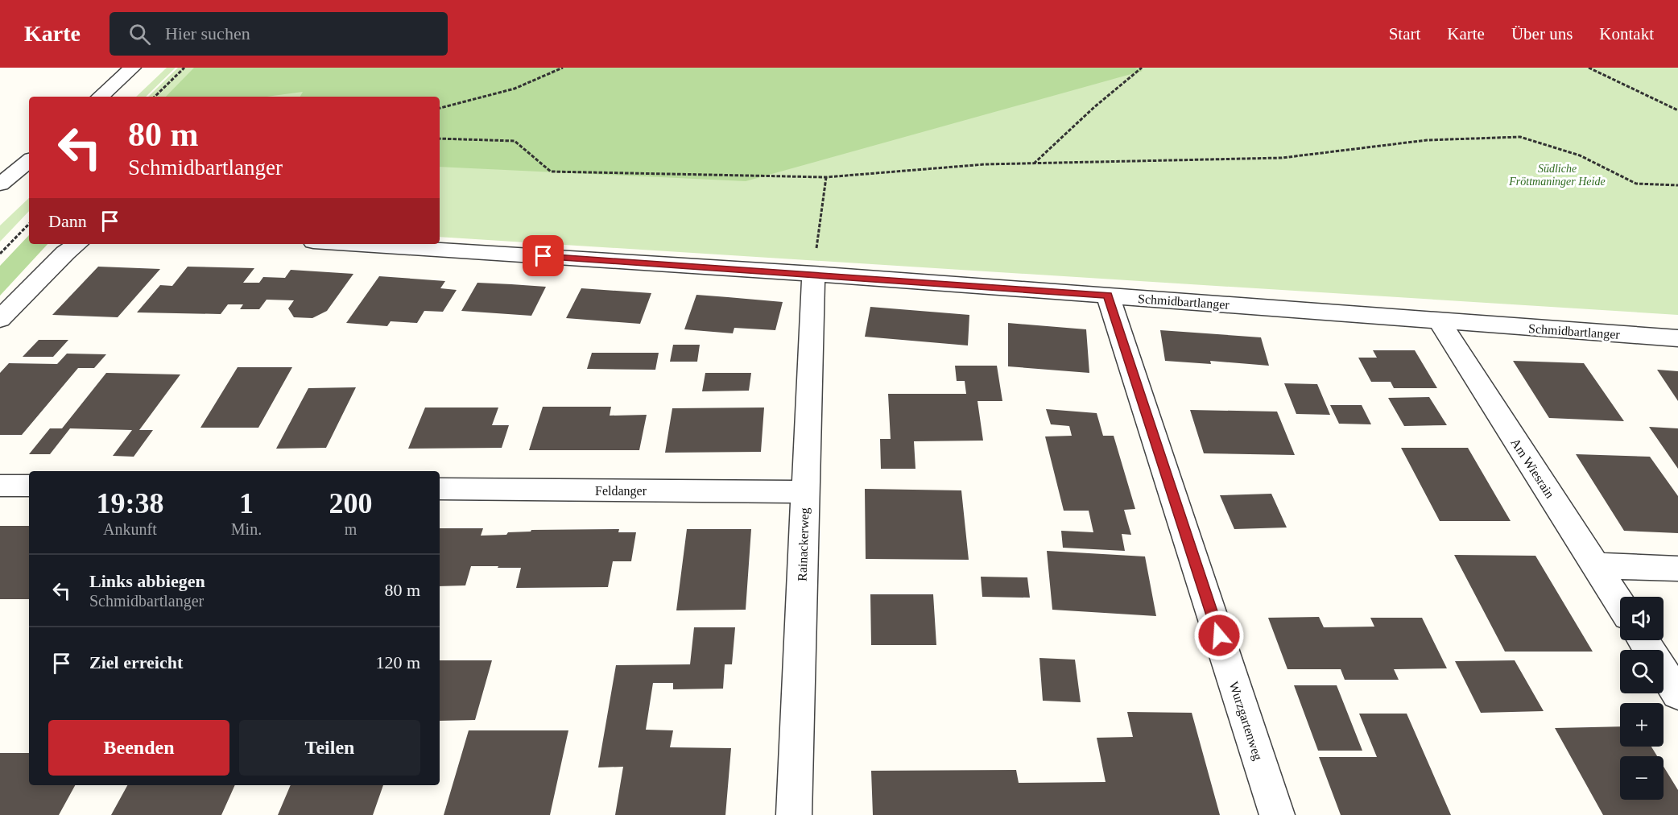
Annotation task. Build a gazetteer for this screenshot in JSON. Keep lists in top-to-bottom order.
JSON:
{
  "streets": {
    "street": [
      "Schmidbartlanger",
      "Am Wiesrain",
      "Feldanger",
      "Rainackerweg",
      "Wurzgartenweg"
    ]
  },
  "crossings": [
    ["Schmidbartlanger", "Am Wiesrain"],
    ["Schmidbartlanger", "Rainackerweg"],
    ["Schmidbartlanger", "Wurzgartenweg"],
    ["Feldanger", "Rainackerweg"]
  ],
  "parks": ["Südliche Fröttmaninger Heide"],
  "page": {
    "header": "Karte",
    "search": "Hier suchen",
    "nav": [
      "Start",
      "Karte",
      "Über uns",
      "Kontakt"
    ],
    "turn": ["80 m", "Schmidbartlanger"],
    "then": "Dann",
    "eta": [
      "19:38",
      "Ankunft",
      "1",
      "Min.",
      "200",
      "m"
    ],
    "list": [
      {
        "name": "Links abbiegen",
        "note": "Schmidbartlanger",
        "value": "80 m"
      },
      {
        "name": "Ziel erreicht",
        "value": "120 m"
      }
    ],
    "map_buttons": ["+", "−"],
    "buttons": ["Beenden", "Teilen"]
  }
}
